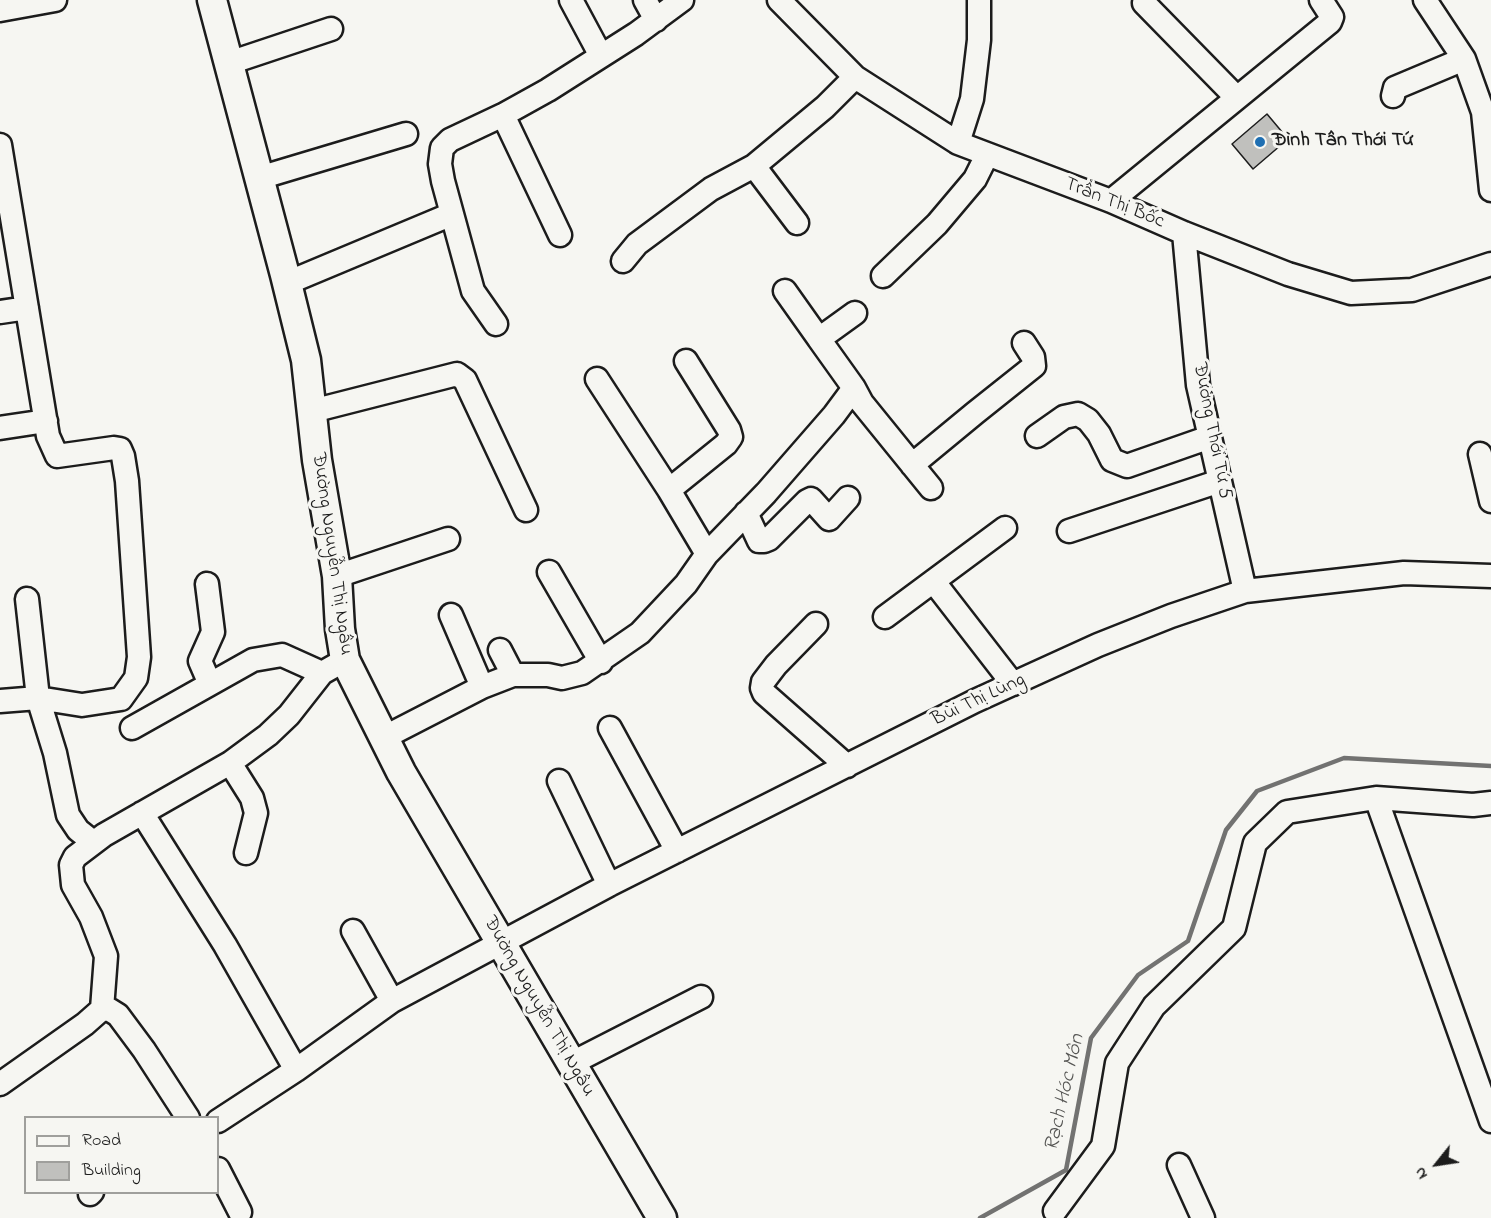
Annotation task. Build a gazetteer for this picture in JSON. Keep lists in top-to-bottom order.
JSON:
{
  "streets": {
    "main road": ["Đường Nguyễn Thị Ngâu"],
    "street": ["Trần Thị Bốc", "Đường Thới Tứ 5", "Bùi Thị Lùng"]
  },
  "crossings": [
    ["Trần Thị Bốc", "Đường Thới Tứ 5"],
    ["Đường Thới Tứ 5", "Bùi Thị Lùng"],
    ["Đường Nguyễn Thị Ngâu", "Bùi Thị Lùng"]
  ],
  "water": ["Rạch Hóc Môn"],
  "places": ["Đình Tân Thới Tứ"],
  "legend": ["Road", "Building"],
  "north": "bottom left"
}
